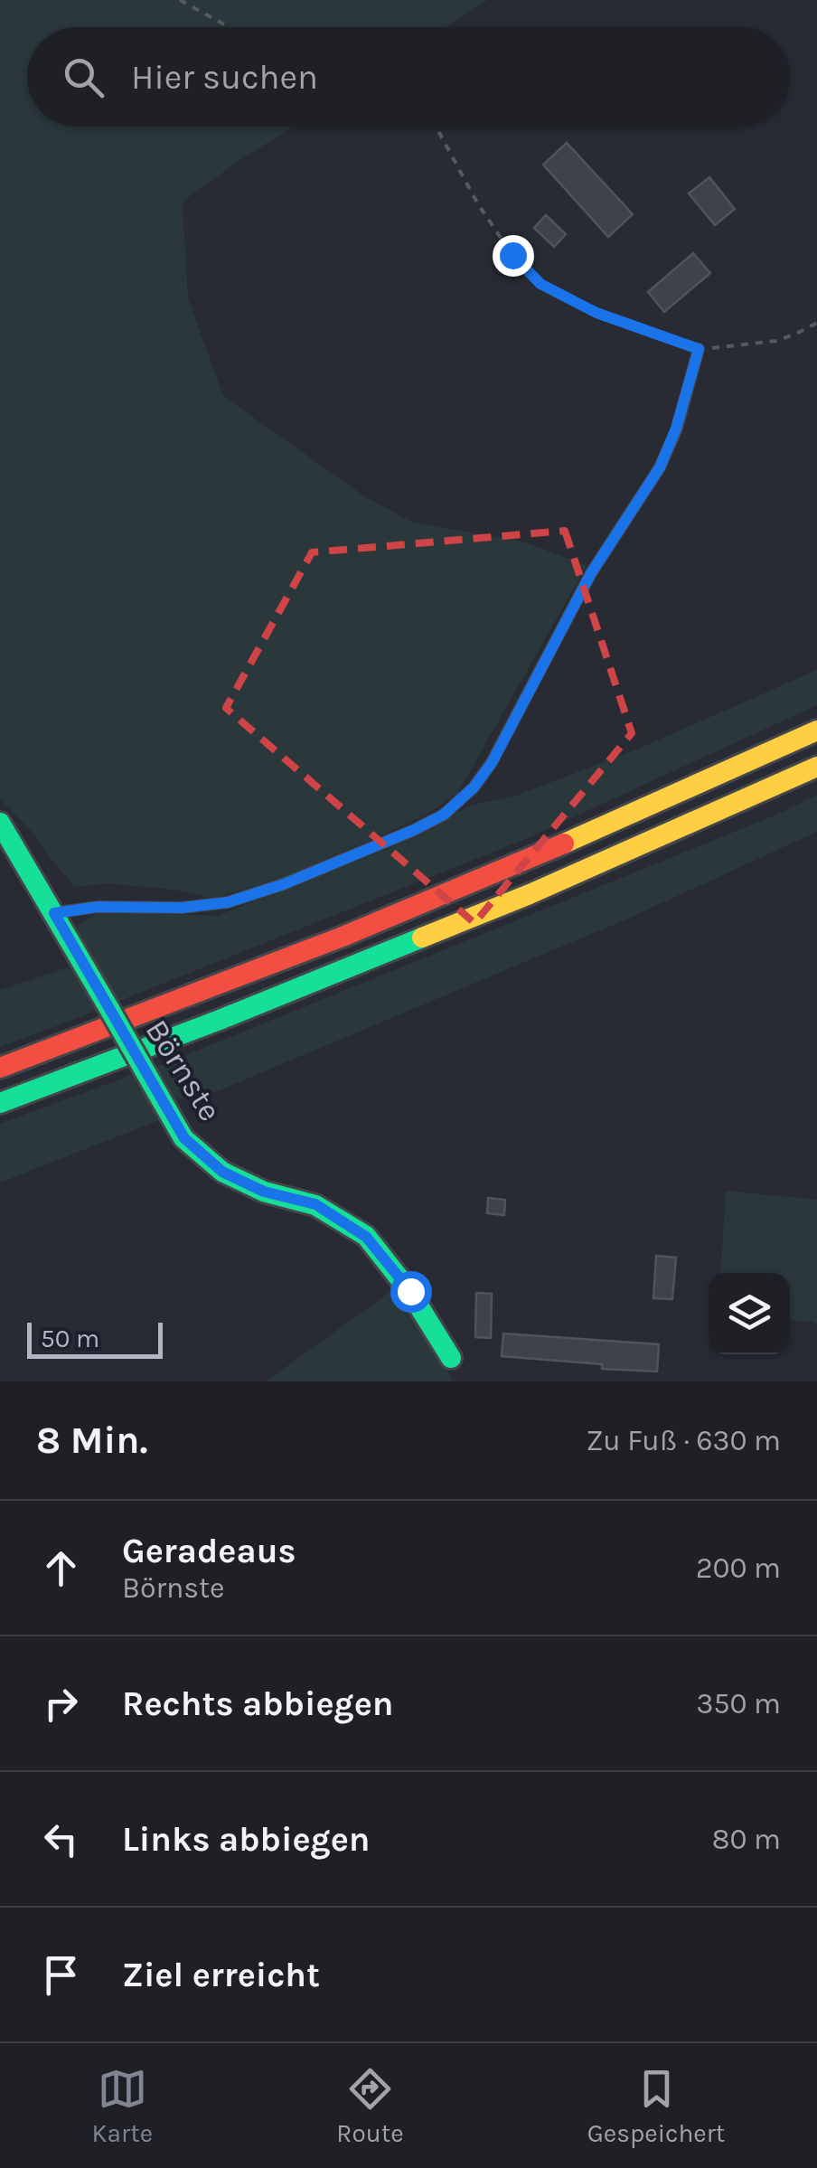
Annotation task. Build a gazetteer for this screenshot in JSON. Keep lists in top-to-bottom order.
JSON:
{
  "streets": {
    "main road": ["Börnste"]
  },
  "scale_bar": "50 m",
  "page": {
    "search": "Hier suchen",
    "scale": "50 m",
    "heading": ["8 Min.", "Zu Fuß · 630 m"],
    "list": [
      ["Geradeaus", "Börnste", "200 m"],
      ["Rechts abbiegen", "350 m"],
      ["Links abbiegen", "80 m"],
      "Ziel erreicht"
    ],
    "nav": ["Karte", "Route", "Gespeichert"]
  }
}
